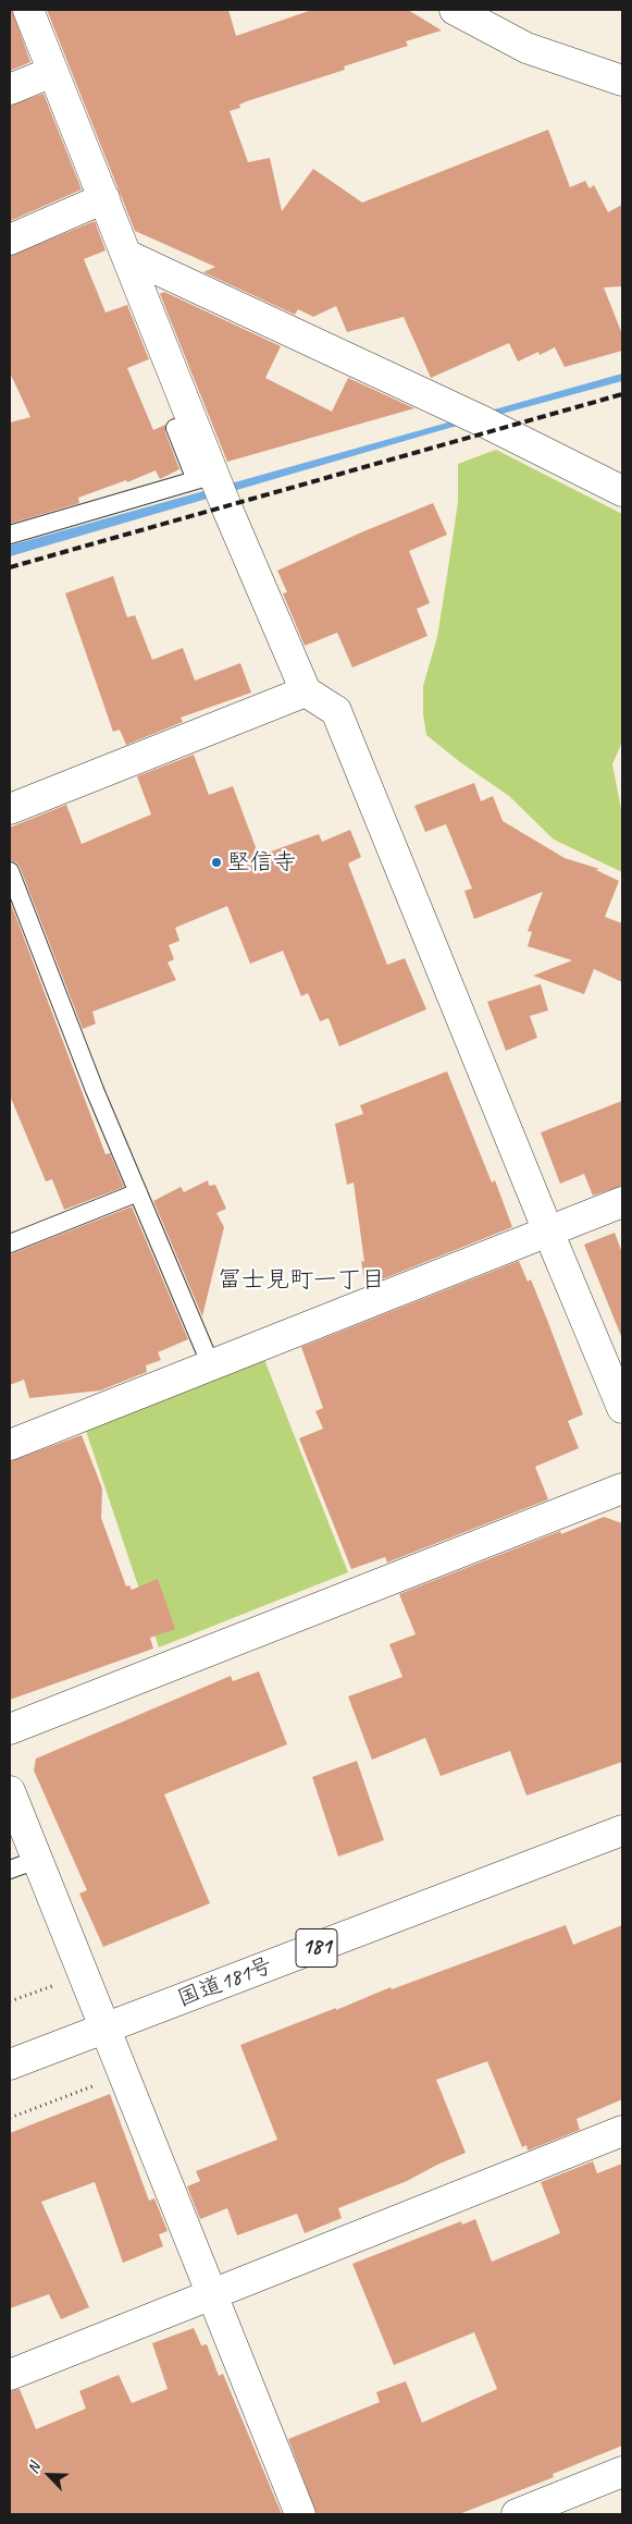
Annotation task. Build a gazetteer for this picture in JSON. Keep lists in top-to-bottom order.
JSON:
{
  "streets": {
    "main road": ["181", "国道181号"]
  },
  "districts": ["冨士見町一丁目"],
  "places": ["堅信寺"],
  "north": "top left"
}
